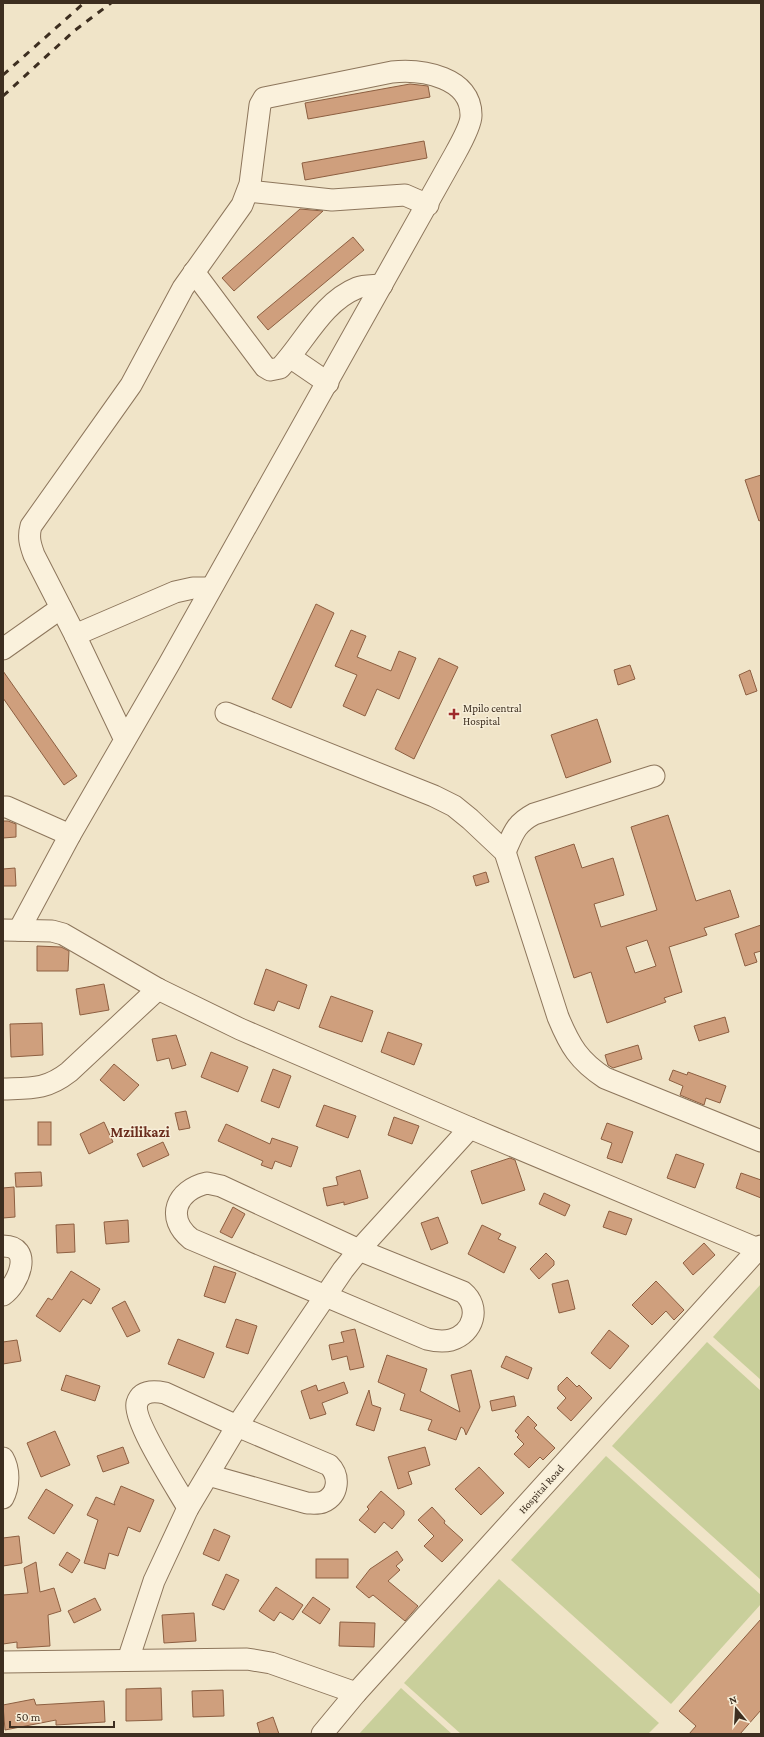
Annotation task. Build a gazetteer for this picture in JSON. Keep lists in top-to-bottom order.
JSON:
{
  "streets": {
    "street": ["Hospital Road"]
  },
  "districts": ["Mzilikazi"],
  "places": {
    "health": ["Mpilo central Hospital"]
  },
  "scale_bar": "50 m",
  "north": "top"
}
